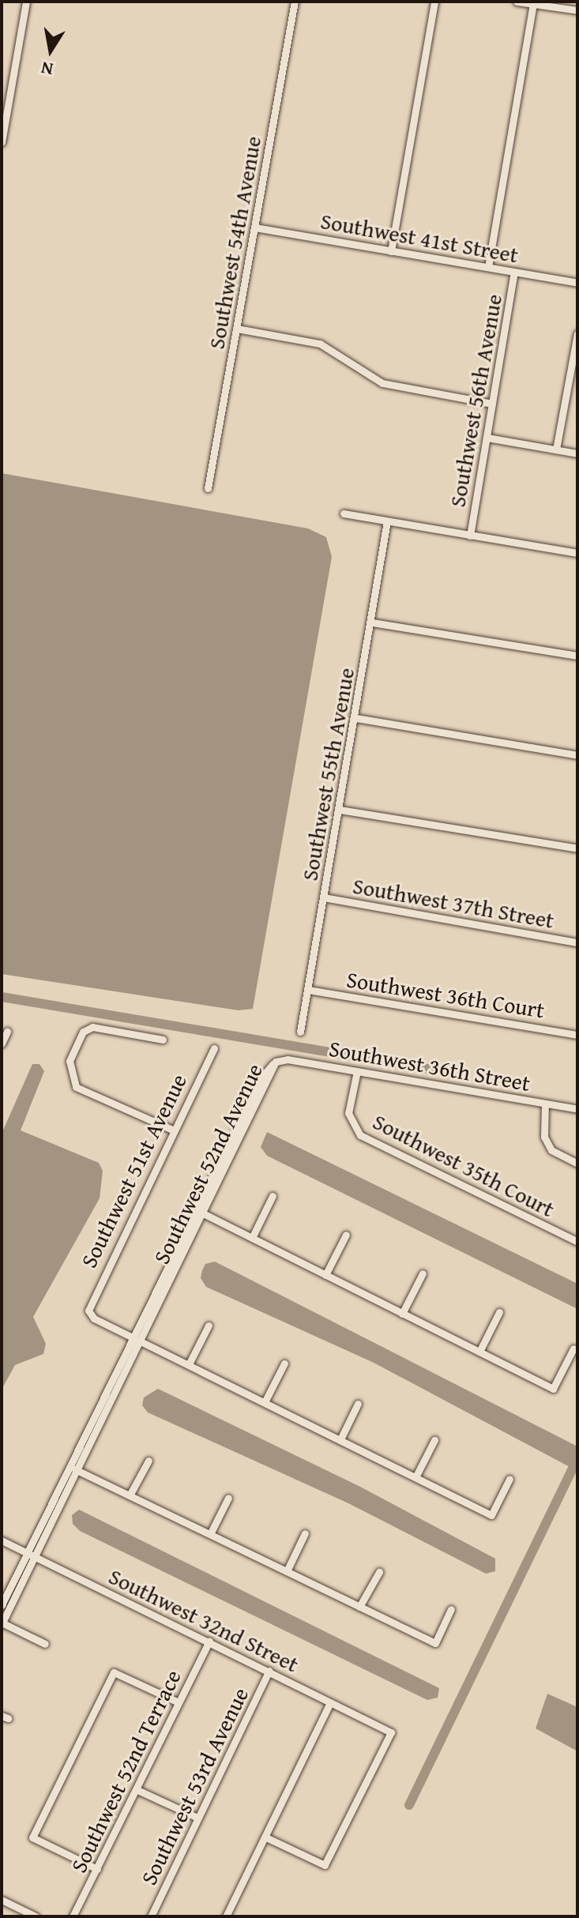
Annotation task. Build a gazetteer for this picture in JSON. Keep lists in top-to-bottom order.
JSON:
{
  "streets": {
    "street": [
      "Southwest 41st Street",
      "Southwest 54th Avenue",
      "Southwest 56th Avenue",
      "Southwest 55th Avenue",
      "Southwest 37th Street",
      "Southwest 36th Court",
      "Southwest 36th Street",
      "Southwest 52nd Avenue",
      "Southwest 35th Court",
      "Southwest 51st Avenue",
      "Southwest 32nd Street",
      "Southwest 52nd Terrace",
      "Southwest 53rd Avenue"
    ]
  },
  "crossings": [
    ["Southwest 41st Street", "Southwest 54th Avenue"],
    ["Southwest 41st Street", "Southwest 56th Avenue"],
    ["Southwest 55th Avenue", "Southwest 37th Street"],
    ["Southwest 55th Avenue", "Southwest 36th Court"],
    ["Southwest 36th Street", "Southwest 52nd Avenue"],
    ["Southwest 36th Street", "Southwest 35th Court"],
    ["Southwest 52nd Avenue", "Southwest 51st Avenue"],
    ["Southwest 52nd Avenue", "Southwest 32nd Street"],
    ["Southwest 32nd Street", "Southwest 52nd Terrace"],
    ["Southwest 32nd Street", "Southwest 53rd Avenue"]
  ],
  "north": "bottom"
}
